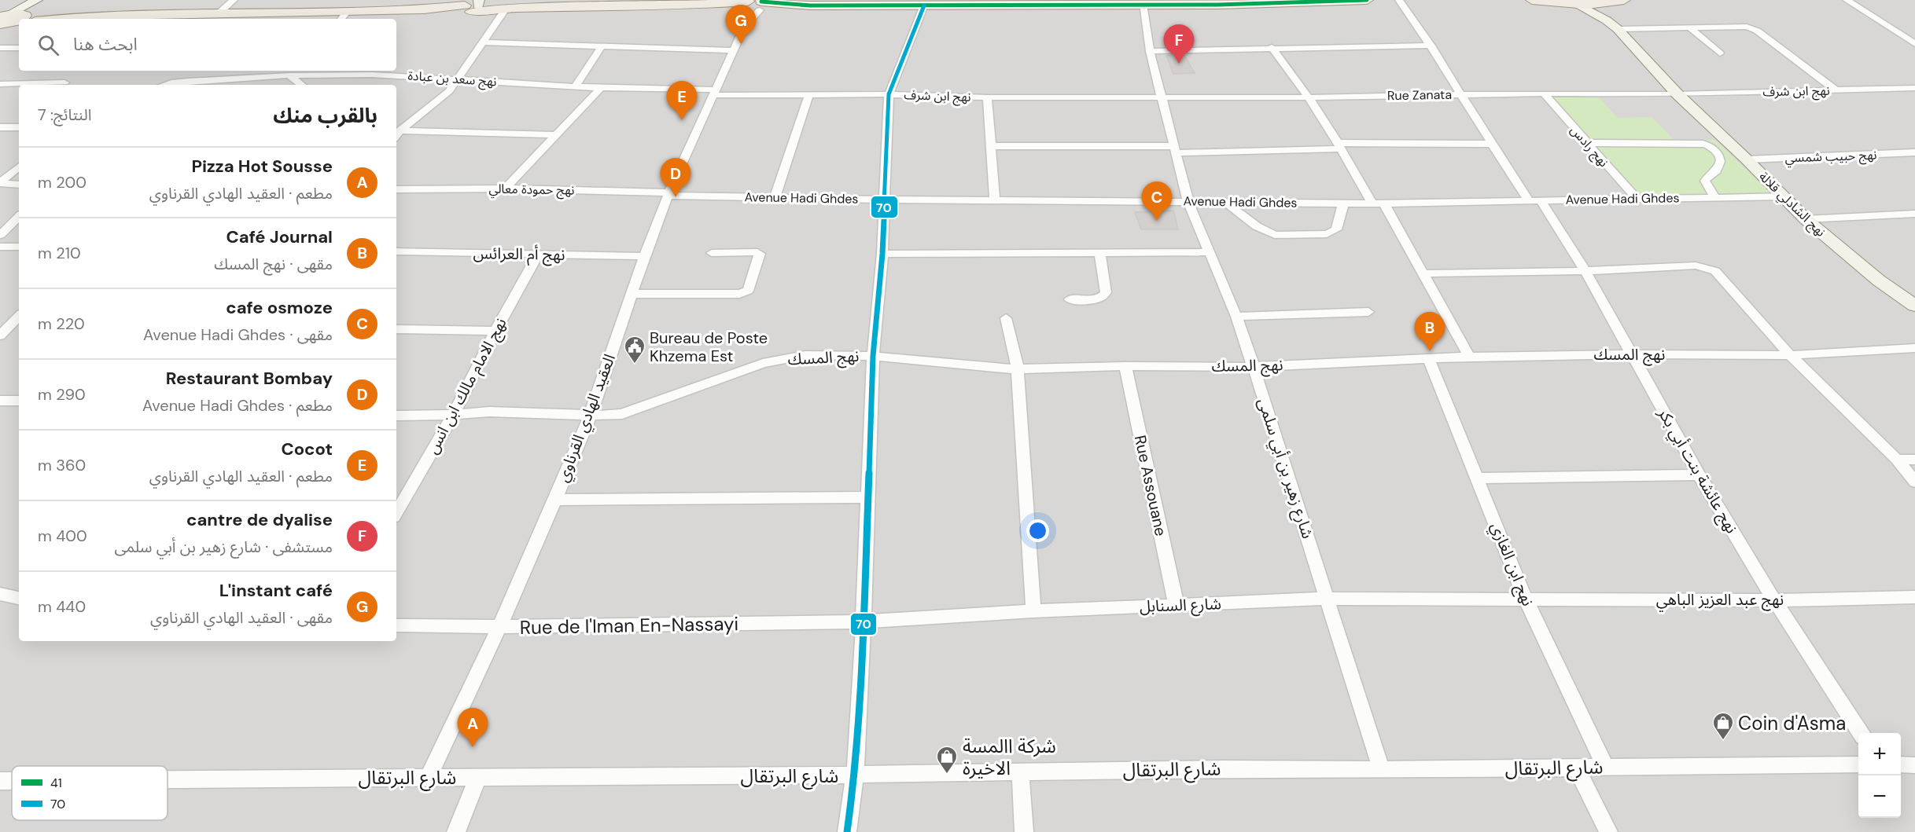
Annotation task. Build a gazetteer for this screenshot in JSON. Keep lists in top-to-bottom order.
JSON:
{
  "streets": {
    "street": [
      "نهج سعد بن عبادة",
      "نهج ابن شرف",
      "Rue Zanata",
      "نهج رادس",
      "نهج حبيب شمسي",
      "نهج حمودة معالي",
      "Avenue Hadi Ghdes",
      "نهج الشادلي قلالة",
      "نهج أم العرائس",
      "نهج المسك",
      "نهج الامام مالك ابن انس",
      "العقيد الهادي القرناوي",
      "شارع زهير بن أبي سلمى",
      "نهج عائشة بنت أبي بكر",
      "Rue Assouane",
      "نهج ابن الغازي",
      "نهج عبد العزيز الباهي",
      "شارع السنابل",
      "Rue de l'Iman En-Nassayi",
      "شارع البرتقال"
    ]
  },
  "crossings": [
    ["نهج سعد بن عبادة", "نهج ابن شرف"],
    ["نهج سعد بن عبادة", "العقيد الهادي القرناوي"],
    ["نهج ابن شرف", "Rue Zanata"],
    ["نهج ابن شرف", "نهج الشادلي قلالة"],
    ["نهج ابن شرف", "العقيد الهادي القرناوي"],
    ["نهج ابن شرف", "شارع زهير بن أبي سلمى"],
    ["Rue Zanata", "نهج رادس"],
    ["Rue Zanata", "نهج الشادلي قلالة"],
    ["Rue Zanata", "شارع زهير بن أبي سلمى"],
    ["Rue Zanata", "نهج عائشة بنت أبي بكر"],
    ["نهج رادس", "Avenue Hadi Ghdes"],
    ["نهج حبيب شمسي", "نهج الشادلي قلالة"],
    ["نهج حمودة معالي", "Avenue Hadi Ghdes"],
    ["نهج حمودة معالي", "العقيد الهادي القرناوي"],
    ["Avenue Hadi Ghdes", "نهج الشادلي قلالة"],
    ["Avenue Hadi Ghdes", "العقيد الهادي القرناوي"],
    ["Avenue Hadi Ghdes", "شارع زهير بن أبي سلمى"],
    ["Avenue Hadi Ghdes", "نهج عائشة بنت أبي بكر"],
    ["نهج أم العرائس", "نهج الامام مالك ابن انس"],
    ["نهج أم العرائس", "العقيد الهادي القرناوي"],
    ["نهج المسك", "نهج الامام مالك ابن انس"],
    ["نهج المسك", "العقيد الهادي القرناوي"],
    ["نهج المسك", "شارع زهير بن أبي سلمى"],
    ["نهج المسك", "نهج عائشة بنت أبي بكر"],
    ["نهج المسك", "Rue Assouane"],
    ["نهج المسك", "نهج ابن الغازي"],
    ["العقيد الهادي القرناوي", "Rue de l'Iman En-Nassayi"],
    ["العقيد الهادي القرناوي", "شارع البرتقال"],
    ["شارع زهير بن أبي سلمى", "شارع السنابل"],
    ["شارع زهير بن أبي سلمى", "شارع البرتقال"],
    ["نهج عائشة بنت أبي بكر", "نهج عبد العزيز الباهي"],
    ["Rue Assouane", "شارع السنابل"],
    ["نهج ابن الغازي", "نهج عبد العزيز الباهي"],
    ["نهج ابن الغازي", "شارع السنابل"],
    ["نهج ابن الغازي", "شارع البرتقال"],
    ["نهج عبد العزيز الباهي", "شارع السنابل"],
    ["شارع السنابل", "Rue de l'Iman En-Nassayi"]
  ],
  "places": {
    "public building": ["Bureau de Poste Khzema Est"],
    "shop": ["Coin d'Asma", "شركة االمسة الاخيرة"]
  },
  "lines": ["transit line 41", "transit line 70"],
  "legend": ["41", "70"],
  "page": {
    "pins": [
      "G",
      "F",
      "E",
      "D",
      "C",
      "B",
      "A"
    ],
    "search": "ابحث هنا",
    "heading": ["بالقرب منك", "النتائج: 7"],
    "list": [
      {
        "mark": "A",
        "name": "Pizza Hot Sousse",
        "note": "مطعم · العقيد الهادي القرناوي",
        "value": "200 m"
      },
      {
        "mark": "B",
        "name": "Café Journal",
        "note": "مقهى · نهج المسك",
        "value": "210 m"
      },
      {
        "mark": "C",
        "name": "cafe osmoze",
        "note": "مقهى · Avenue Hadi Ghdes",
        "value": "220 m"
      },
      {
        "mark": "D",
        "name": "Restaurant Bombay",
        "note": "مطعم · Avenue Hadi Ghdes",
        "value": "290 m"
      },
      {
        "mark": "E",
        "name": "Cocot",
        "note": "مطعم · العقيد الهادي القرناوي",
        "value": "360 m"
      },
      {
        "mark": "F",
        "name": "cantre de dyalise",
        "note": "مستشفى · شارع زهير بن أبي سلمى",
        "value": "400 m"
      },
      {
        "mark": "G",
        "name": "L'instant café",
        "note": "مقهى · العقيد الهادي القرناوي",
        "value": "440 m"
      }
    ],
    "map_buttons": ["+", "−"]
  }
}
